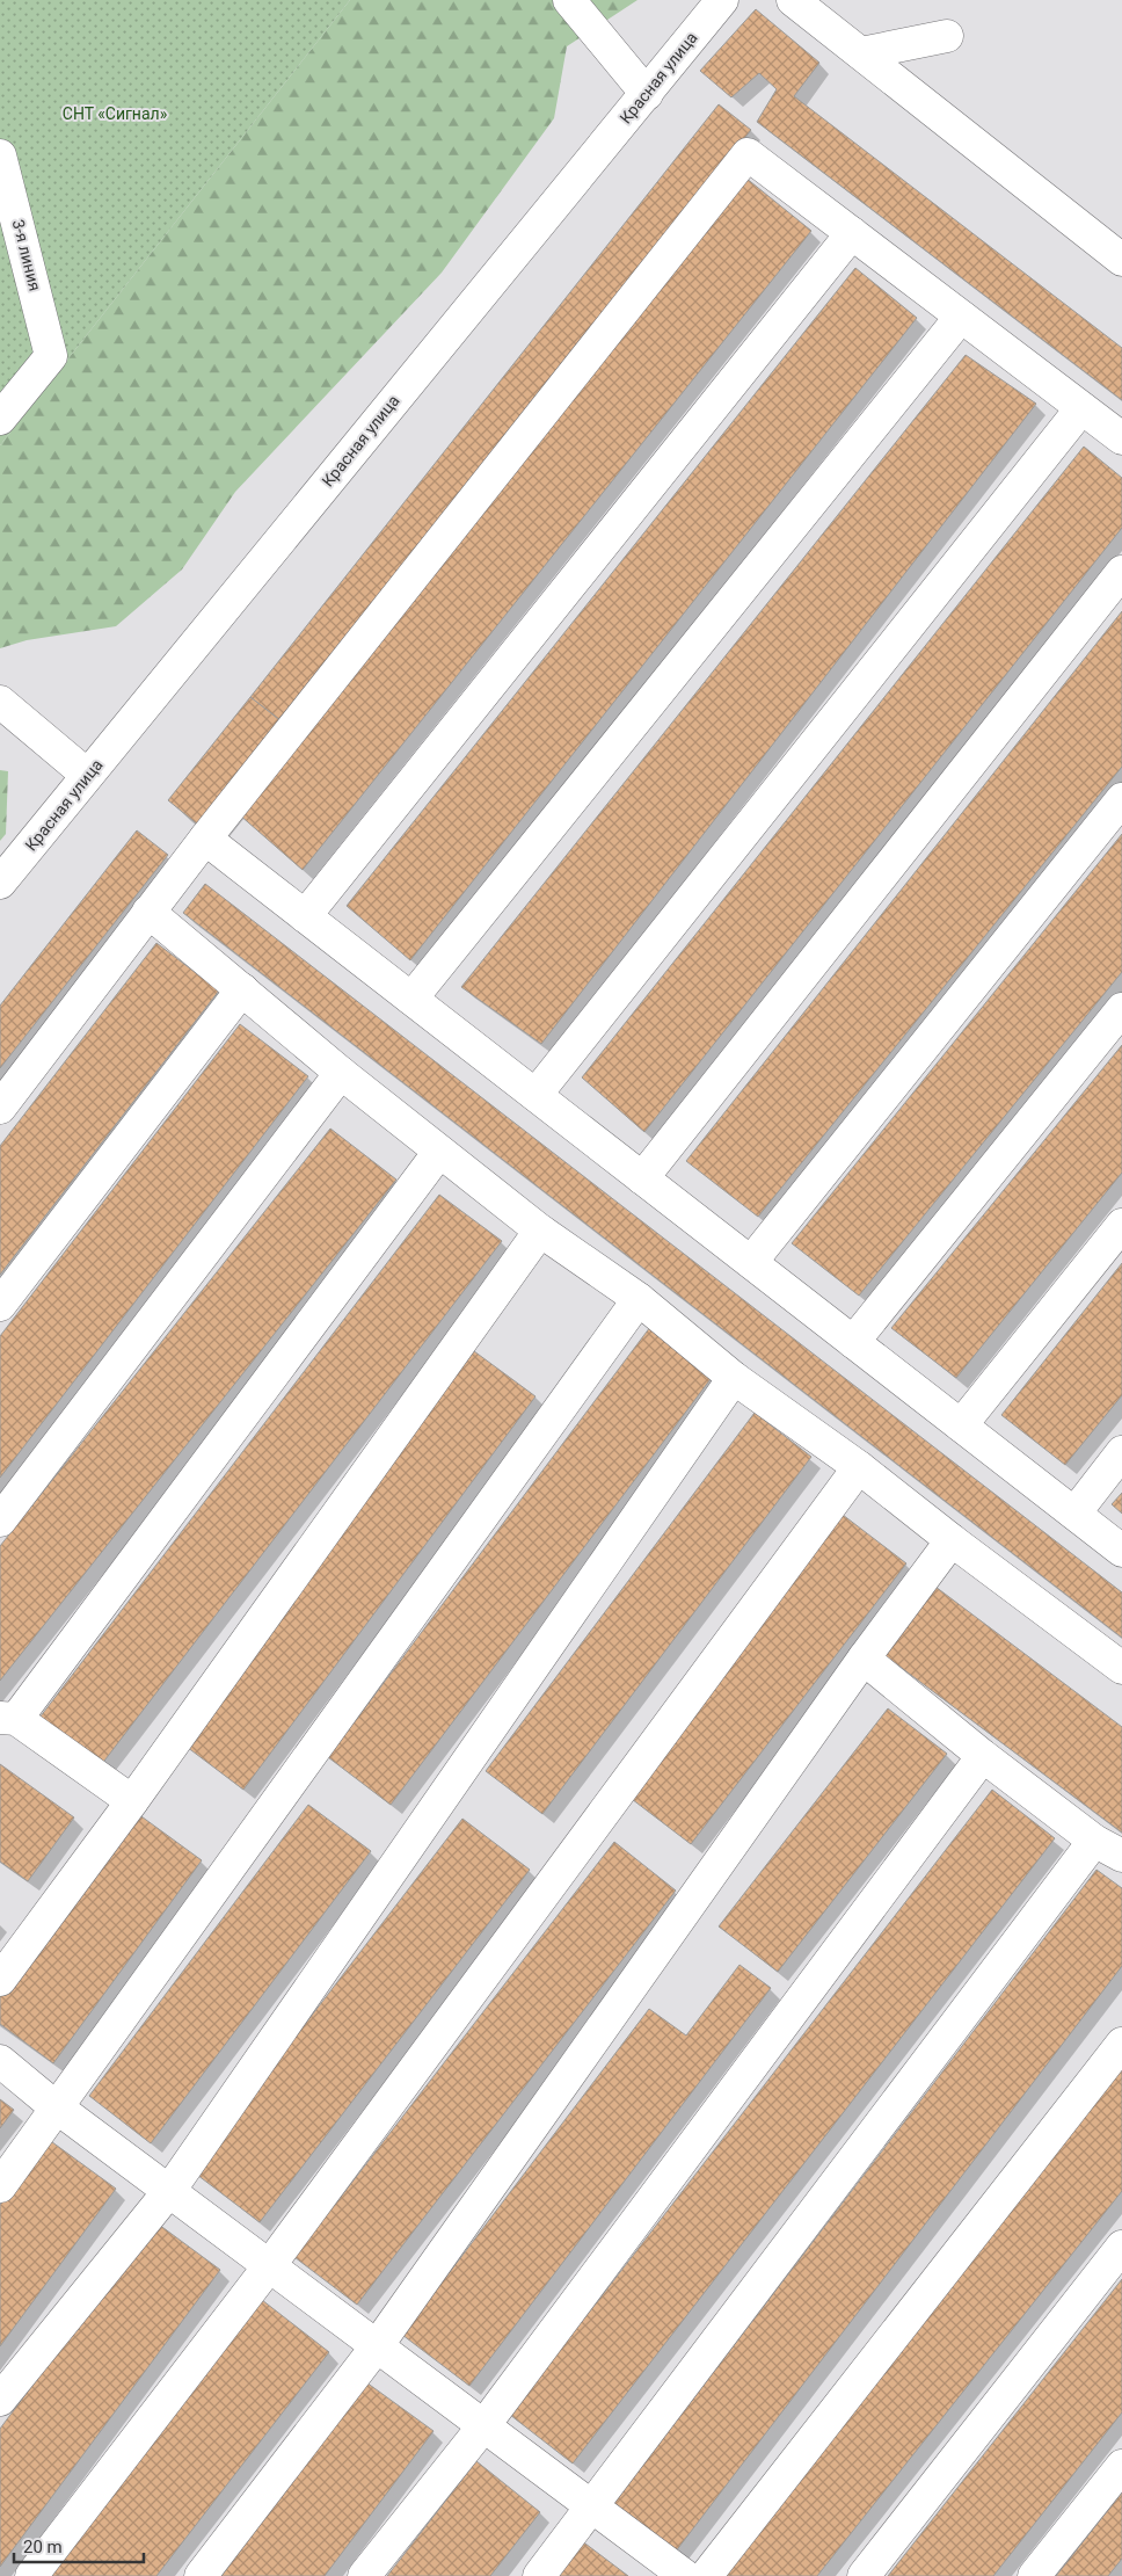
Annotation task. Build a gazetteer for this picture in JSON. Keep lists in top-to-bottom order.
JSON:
{
  "streets": {
    "street": ["Красная улица", "3-я линия"]
  },
  "parks": ["СНТ «Сигнал»"],
  "scale_bar": "20 m"
}
